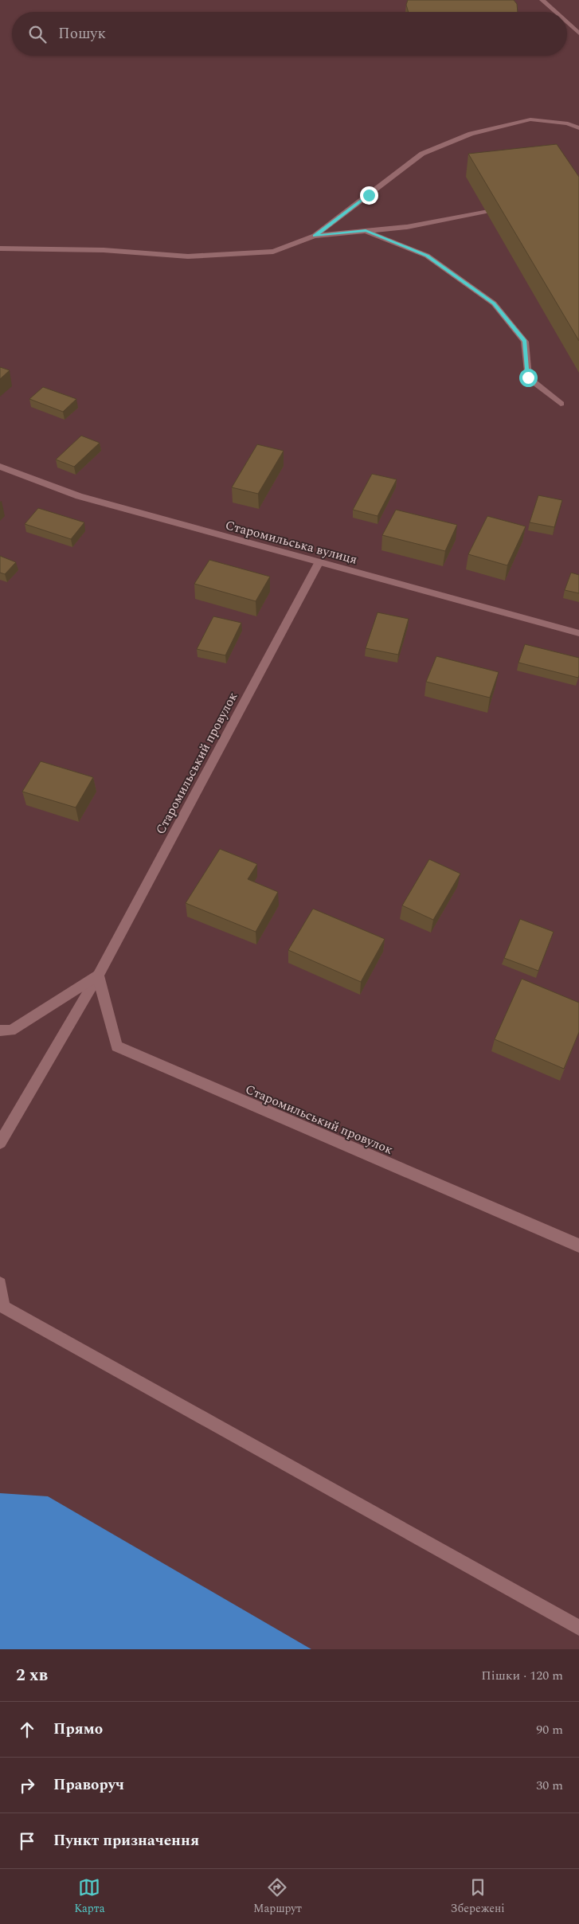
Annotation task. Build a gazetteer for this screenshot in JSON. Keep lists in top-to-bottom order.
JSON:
{
  "streets": {
    "street": ["Старомильська вулиця", "Старомильський провулок"]
  },
  "crossings": [
    ["Старомильська вулиця", "Старомильський провулок"]
  ],
  "page": {
    "search": "Пошук",
    "heading": ["2 хв", "Пішки · 120 m"],
    "list": [
      ["Прямо", "90 m"],
      ["Праворуч", "30 m"],
      "Пункт призначення"
    ],
    "nav": ["Карта", "Маршрут", "Збережені"]
  }
}
